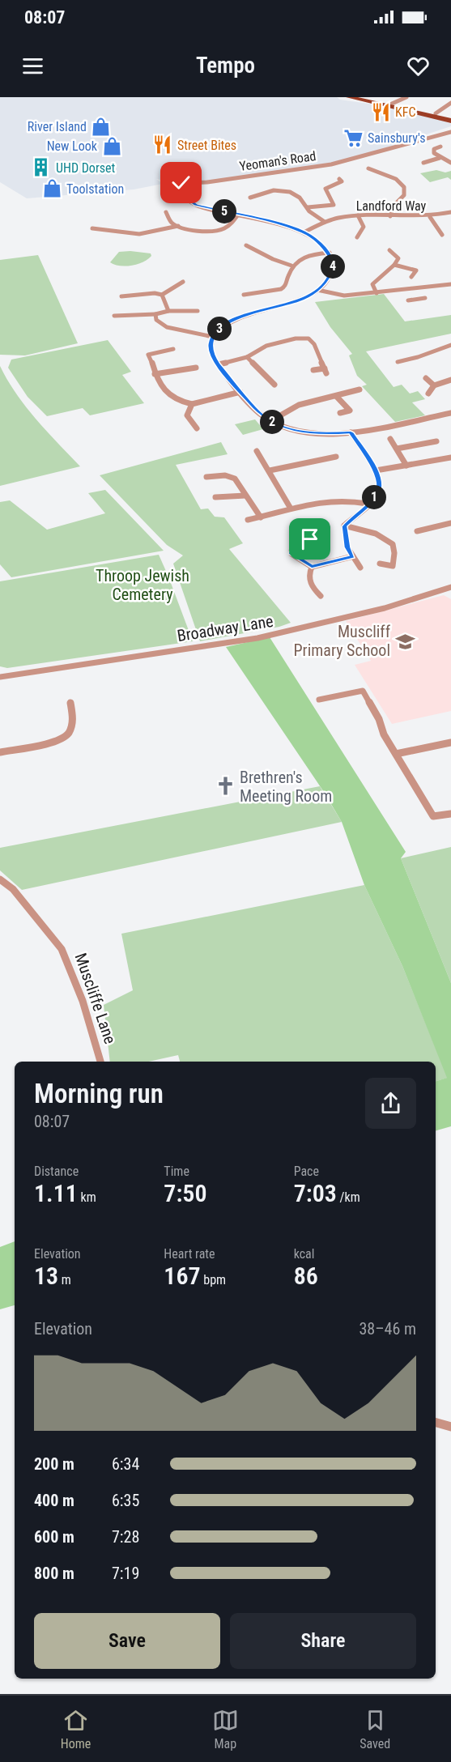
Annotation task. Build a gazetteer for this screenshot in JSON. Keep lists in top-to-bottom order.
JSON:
{
  "streets": {
    "street": [
      "Yeoman's Road",
      "Landford Way",
      "Broadway Lane",
      "Muscliffe Lane"
    ]
  },
  "parks": ["Throop Jewish Cemetery"],
  "places": {
    "restaurant": ["KFC", "Street Bites"],
    "shop": ["River Island", "New Look", "Toolstation"],
    "supermarket": ["Sainsbury's"],
    "building": ["UHD Dorset"],
    "school or university": ["Muscliff Primary School"],
    "church": ["Brethren's Meeting Room"]
  },
  "page": {
    "status": "08:07",
    "header": "Tempo",
    "pins": [
      "5",
      "4",
      "3",
      "2",
      "1"
    ],
    "heading": ["Morning run", "08:07"],
    "stats": [
      ["Distance", "1.11 km"],
      ["Time", "7:50"],
      ["Pace", "7:03 /km"],
      ["Elevation", "13 m"],
      ["Heart rate", "167 bpm"],
      ["kcal", "86"]
    ],
    "chart": ["Elevation", "38–46 m"],
    "list": [
      {
        "name": "200 m",
        "note": "6:34"
      },
      {
        "name": "400 m",
        "note": "6:35"
      },
      {
        "name": "600 m",
        "note": "7:28"
      },
      {
        "name": "800 m",
        "note": "7:19"
      }
    ],
    "buttons": ["Save", "Share"],
    "tabs": ["Home", "Map", "Saved"]
  }
}
